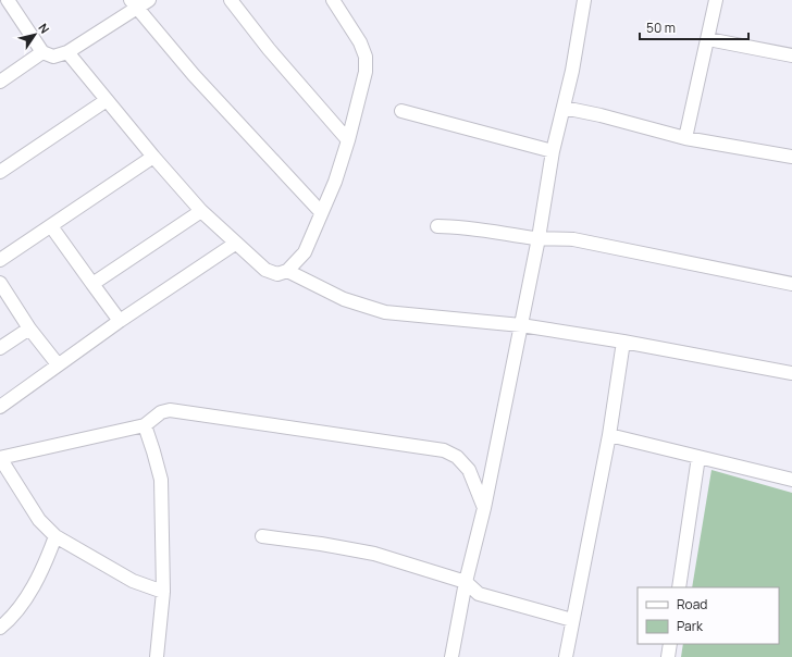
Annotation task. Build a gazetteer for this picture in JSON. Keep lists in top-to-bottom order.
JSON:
{
  "legend": ["Road", "Park"],
  "scale_bar": "50 m",
  "north": "top right"
}
